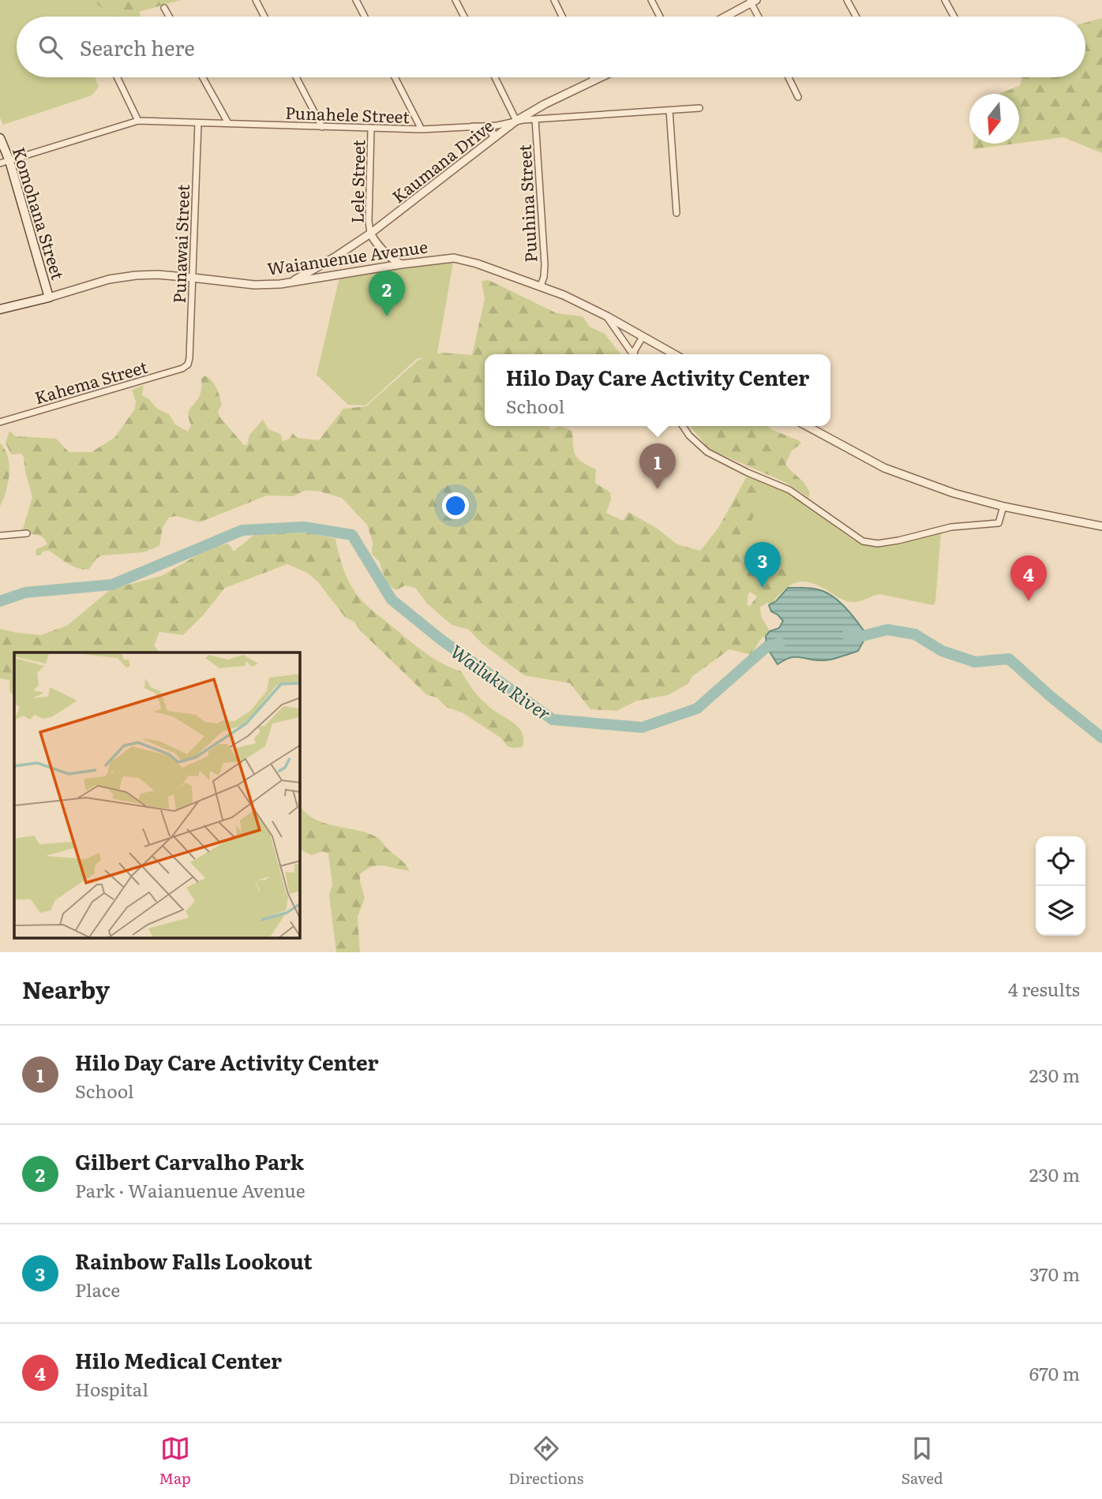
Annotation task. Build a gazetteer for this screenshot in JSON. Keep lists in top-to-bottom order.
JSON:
{
  "streets": {
    "main road": ["Komohana Street", "Waianuenue Avenue"],
    "street": [
      "Punahele Street",
      "Kaumana Drive",
      "Lele Street",
      "Puuhina Street",
      "Punawai Street",
      "Kahema Street"
    ]
  },
  "crossings": [
    ["Punahele Street", "Kaumana Drive"],
    ["Punahele Street", "Lele Street"],
    ["Punahele Street", "Puuhina Street"],
    ["Punahele Street", "Komohana Street"],
    ["Punahele Street", "Punawai Street"],
    ["Kaumana Drive", "Lele Street"],
    ["Kaumana Drive", "Waianuenue Avenue"],
    ["Puuhina Street", "Waianuenue Avenue"],
    ["Komohana Street", "Waianuenue Avenue"],
    ["Punawai Street", "Waianuenue Avenue"],
    ["Punawai Street", "Kahema Street"]
  ],
  "water": ["Wailuku River"],
  "north": "bottom",
  "page": {
    "search": "Search here",
    "pins": [
      "2",
      "1",
      "3",
      "4"
    ],
    "popup": ["Hilo Day Care Activity Center", "School"],
    "heading": ["Nearby", "4 results"],
    "list": [
      {
        "mark": "1",
        "name": "Hilo Day Care Activity Center",
        "note": "School",
        "value": "230 m"
      },
      {
        "mark": "2",
        "name": "Gilbert Carvalho Park",
        "note": "Park · Waianuenue Avenue",
        "value": "230 m"
      },
      {
        "mark": "3",
        "name": "Rainbow Falls Lookout",
        "note": "Place",
        "value": "370 m"
      },
      {
        "mark": "4",
        "name": "Hilo Medical Center",
        "note": "Hospital",
        "value": "670 m"
      }
    ],
    "nav": ["Map", "Directions", "Saved"]
  }
}
